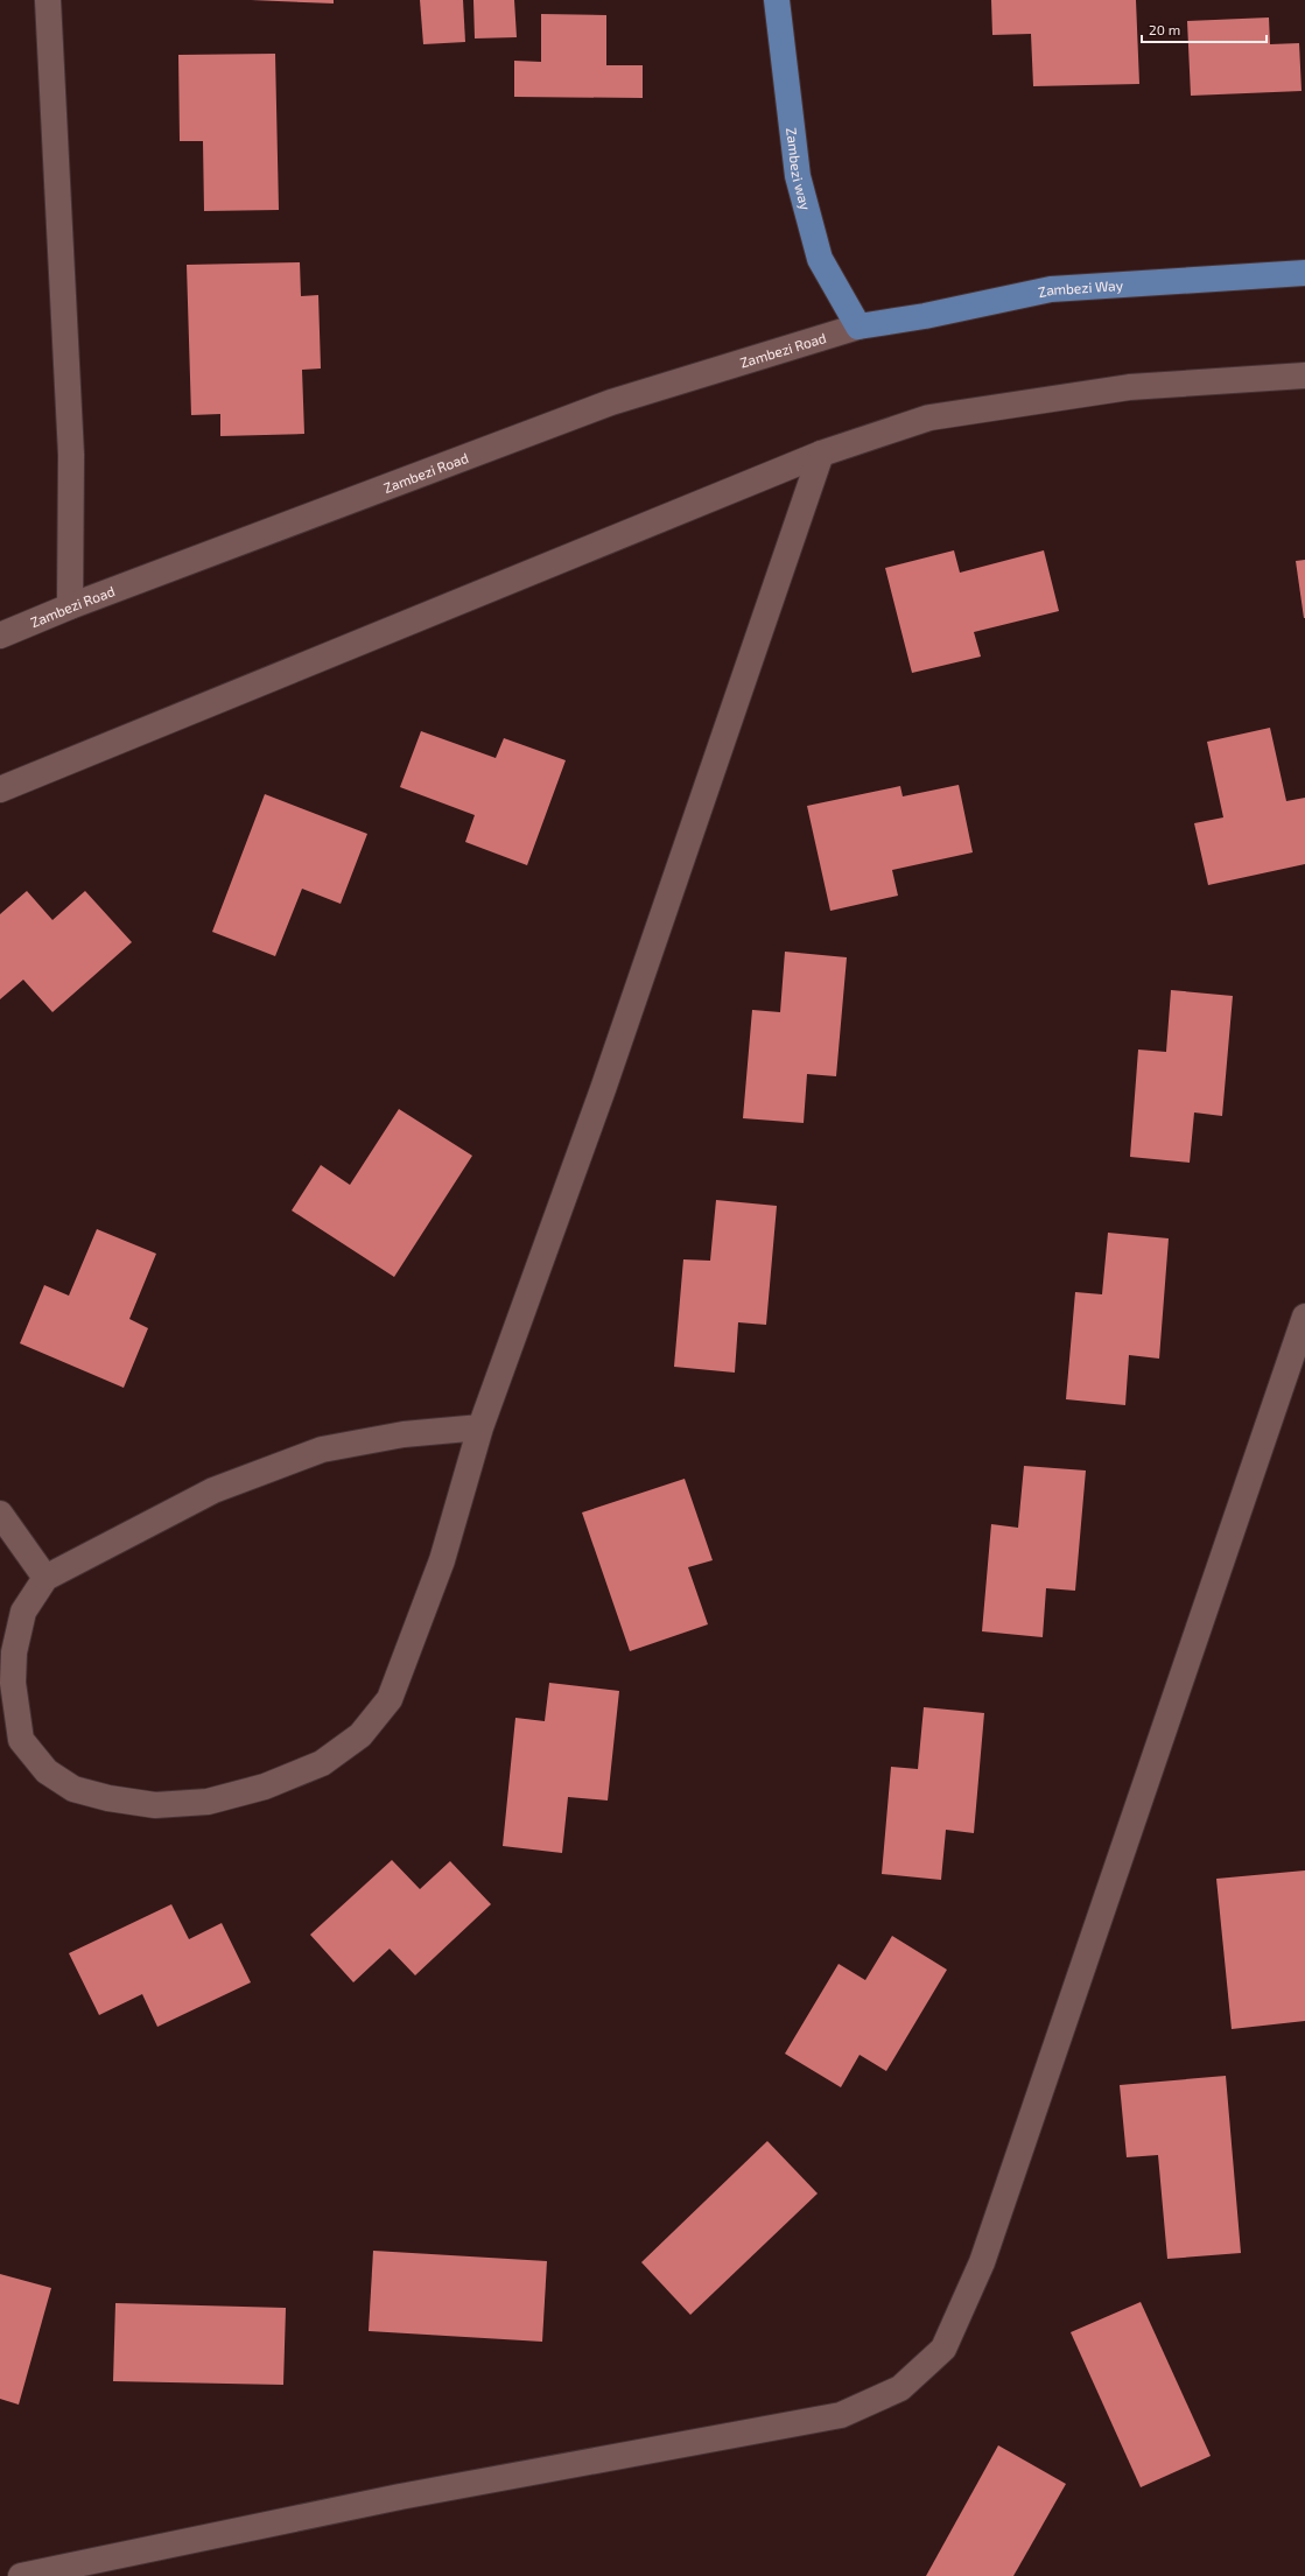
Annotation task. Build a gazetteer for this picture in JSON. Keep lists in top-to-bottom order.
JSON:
{
  "streets": {
    "main road": ["Zambezi way", "Zambezi Way"],
    "street": ["Zambezi Road"]
  },
  "crossings": [
    ["Zambezi way", "Zambezi Way"],
    ["Zambezi way", "Zambezi Road"],
    ["Zambezi Way", "Zambezi Road"]
  ],
  "scale_bar": "20 m"
}
